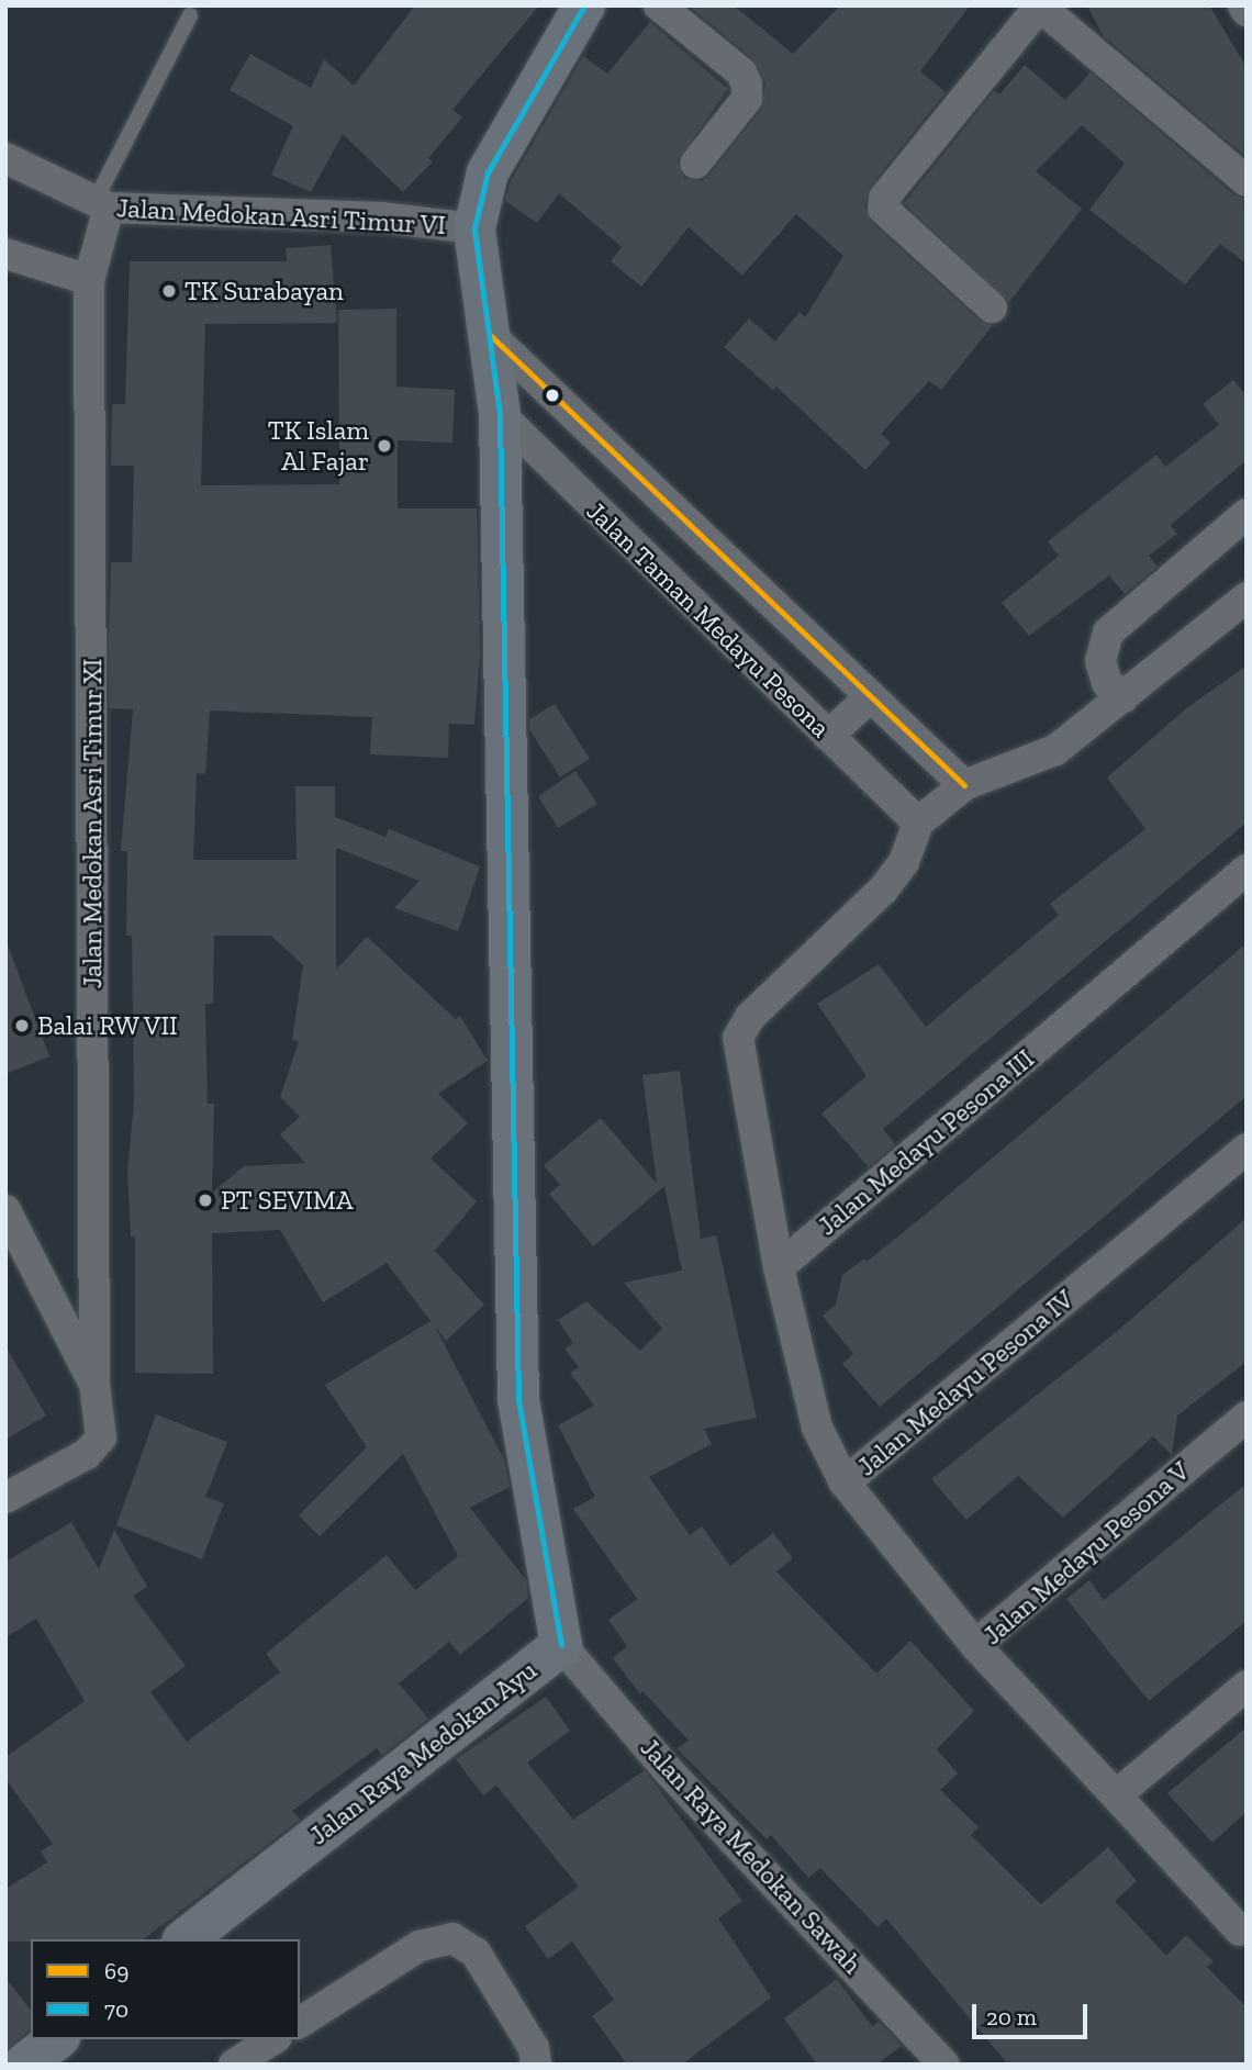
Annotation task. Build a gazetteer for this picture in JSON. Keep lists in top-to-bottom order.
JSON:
{
  "streets": {
    "street": [
      "Jalan Medokan Asri Timur VI",
      "Jalan Taman Medayu Pesona",
      "Jalan Medokan Asri Timur XI",
      "Jalan Medayu Pesona III",
      "Jalan Medayu Pesona IV",
      "Jalan Medayu Pesona V",
      "Jalan Raya Medokan Ayu",
      "Jalan Raya Medokan Sawah"
    ]
  },
  "crossings": [
    ["Jalan Medokan Asri Timur VI", "Jalan Medokan Asri Timur XI"],
    ["Jalan Medokan Asri Timur VI", "Jalan Raya Medokan Ayu"],
    ["Jalan Taman Medayu Pesona", "Jalan Raya Medokan Ayu"],
    ["Jalan Medayu Pesona IV", "Jalan Medayu Pesona V"],
    ["Jalan Raya Medokan Ayu", "Jalan Raya Medokan Sawah"]
  ],
  "places": [
    "TK Surabayan",
    "TK Islam Al Fajar",
    "Balai RW VII",
    "PT SEVIMA"
  ],
  "lines": ["transit line 70", "transit line 69"],
  "legend": ["69", "70"],
  "scale_bar": "20 m"
}
